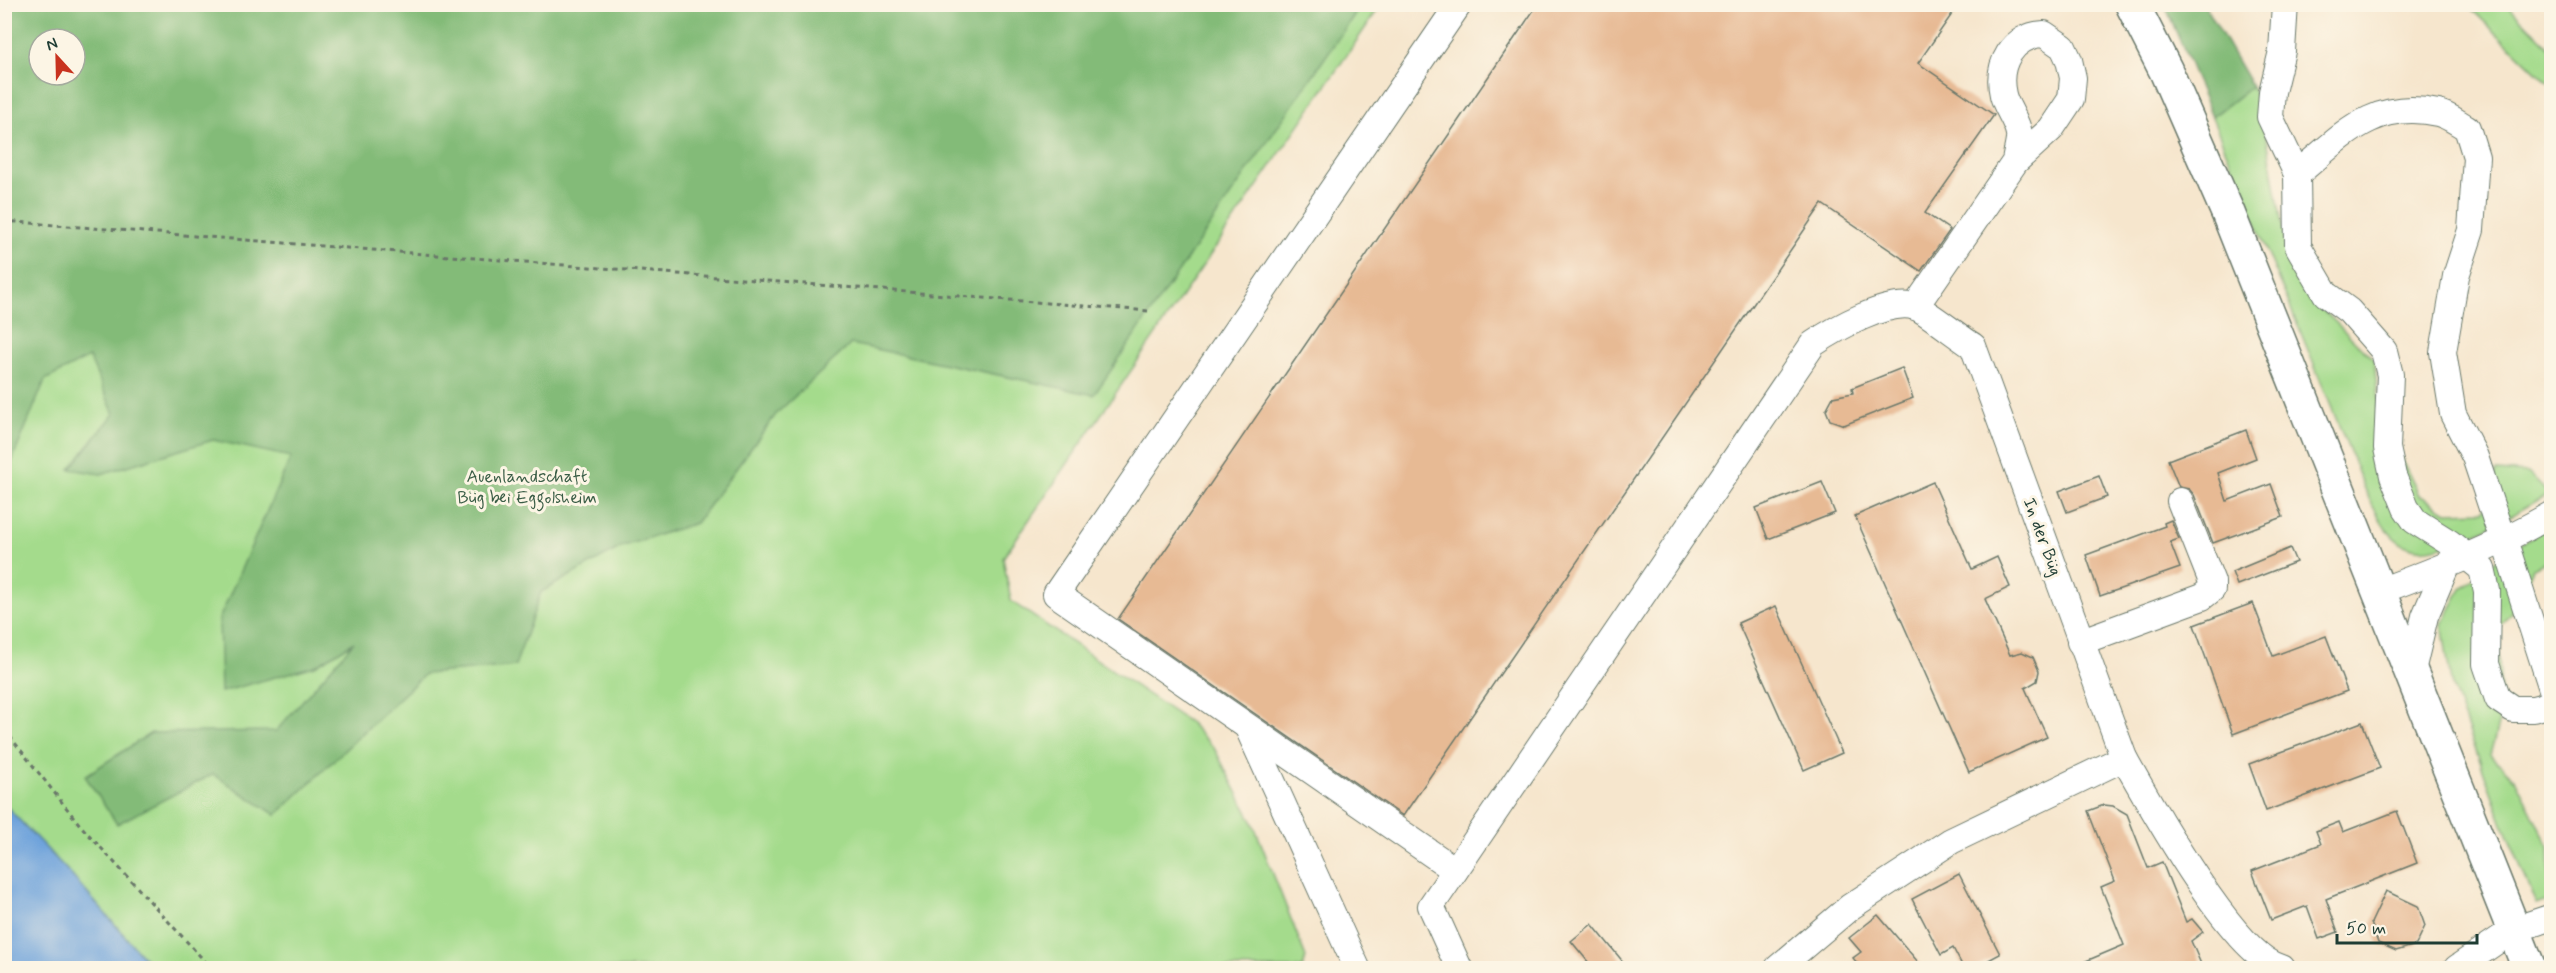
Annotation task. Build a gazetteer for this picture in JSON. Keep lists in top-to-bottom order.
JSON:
{
  "streets": {
    "street": ["In der Büg"]
  },
  "parks": ["Auenlandschaft Büg bei Eggolsheim"],
  "scale_bar": "50 m",
  "north": "top"
}
